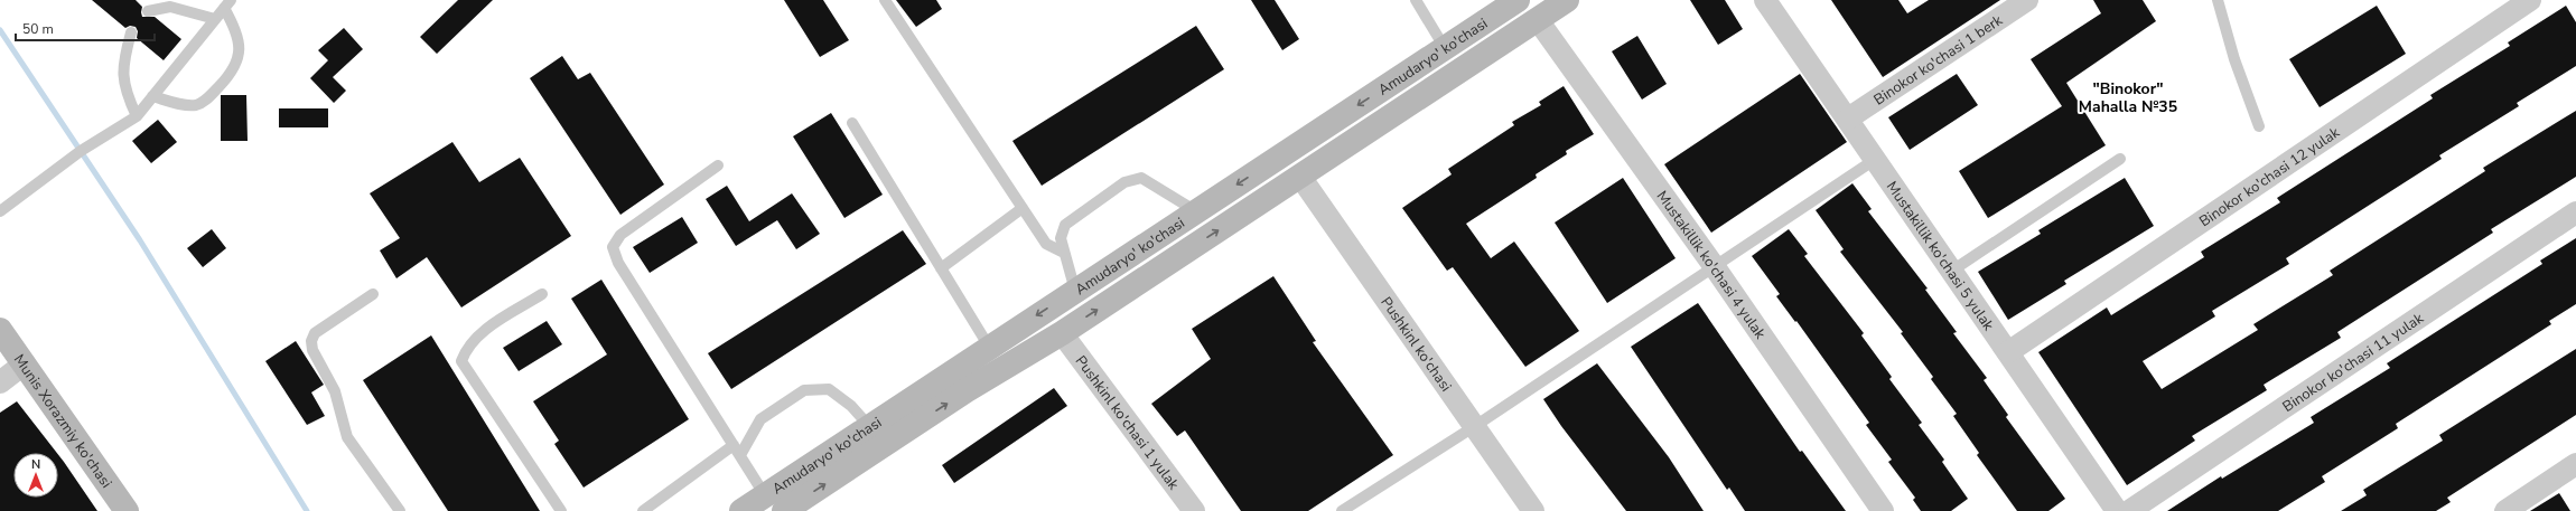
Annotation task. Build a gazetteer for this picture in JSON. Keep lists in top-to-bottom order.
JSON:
{
  "streets": {
    "street": [
      "Amudaryo' ko'chasi",
      "Binokor ko'chasi 1 berk",
      "Binokor ko'chasi 12 yulak",
      "Mustakillik ko'chasi 5 yulak",
      "Mustakillik ko'chasi 4 yulak",
      "Pushkinl ko'chasi",
      "Binokor ko'chasi 11 yulak",
      "Munis Xorazmiy ko'chasi",
      "Pushkinl ko'chasi 1 yulak"
    ]
  },
  "crossings": [
    ["Binokor ko'chasi 1 berk", "Mustakillik ko'chasi 5 yulak"],
    ["Binokor ko'chasi 12 yulak", "Mustakillik ko'chasi 5 yulak"]
  ],
  "districts": ["\"Binokor\" Mahalla №35"],
  "scale_bar": "50 m",
  "north": "top"
}
